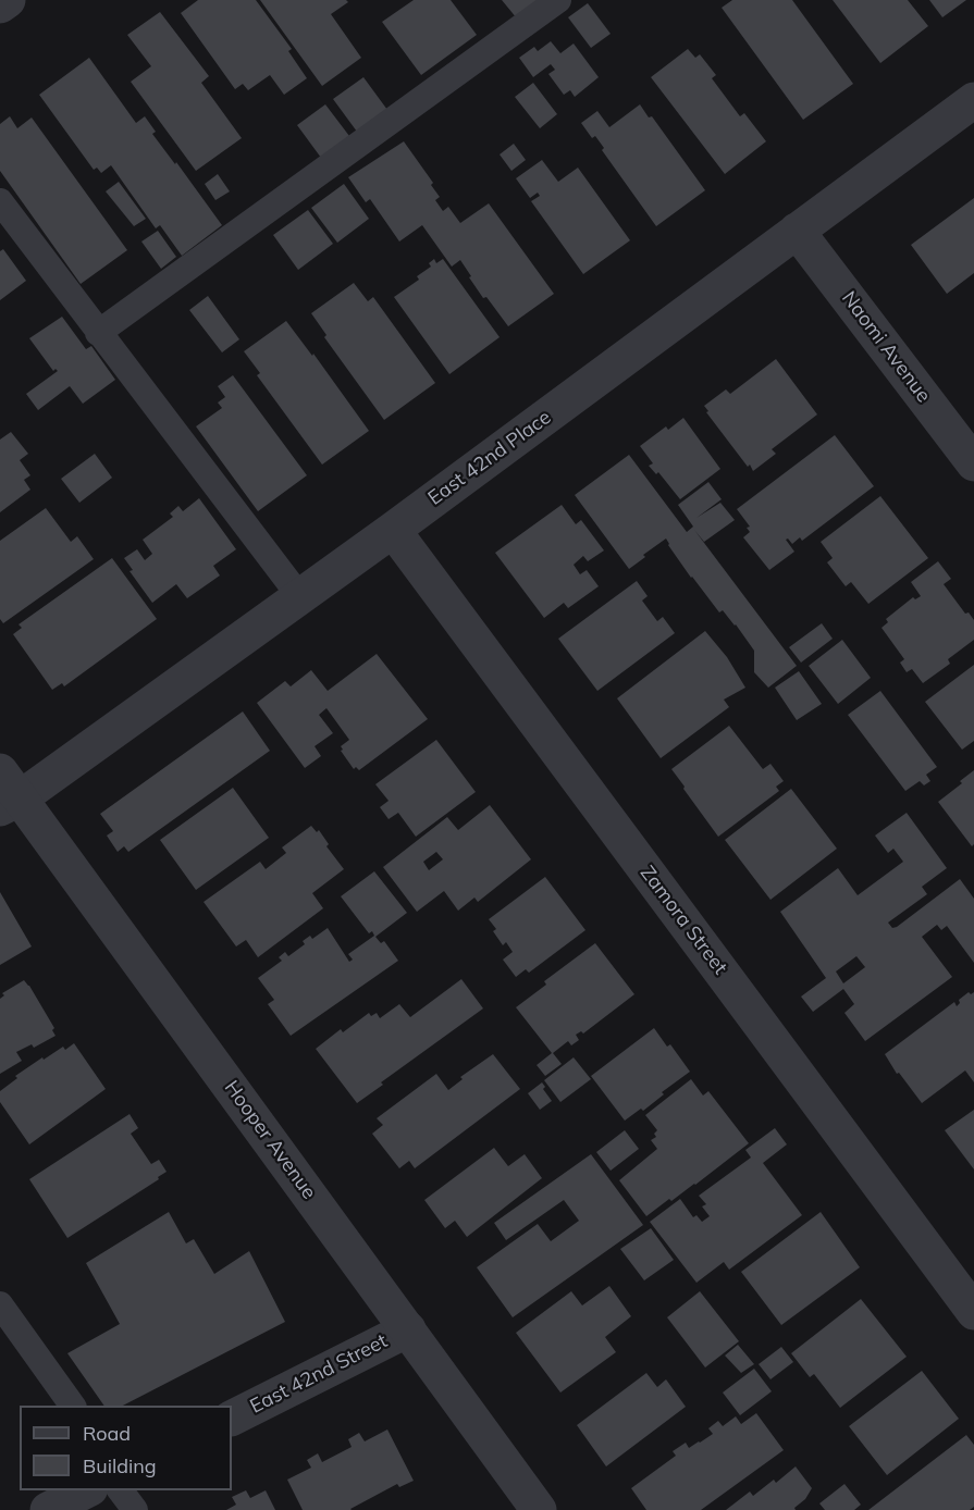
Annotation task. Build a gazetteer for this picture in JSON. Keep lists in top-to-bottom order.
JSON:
{
  "streets": {
    "street": [
      "Naomi Avenue",
      "East 42nd Place",
      "Zamora Street",
      "Hooper Avenue",
      "East 42nd Street"
    ]
  },
  "crossings": [
    ["Naomi Avenue", "East 42nd Place"],
    ["East 42nd Place", "Zamora Street"],
    ["East 42nd Place", "Hooper Avenue"],
    ["Hooper Avenue", "East 42nd Street"]
  ],
  "legend": ["Road", "Building"]
}
